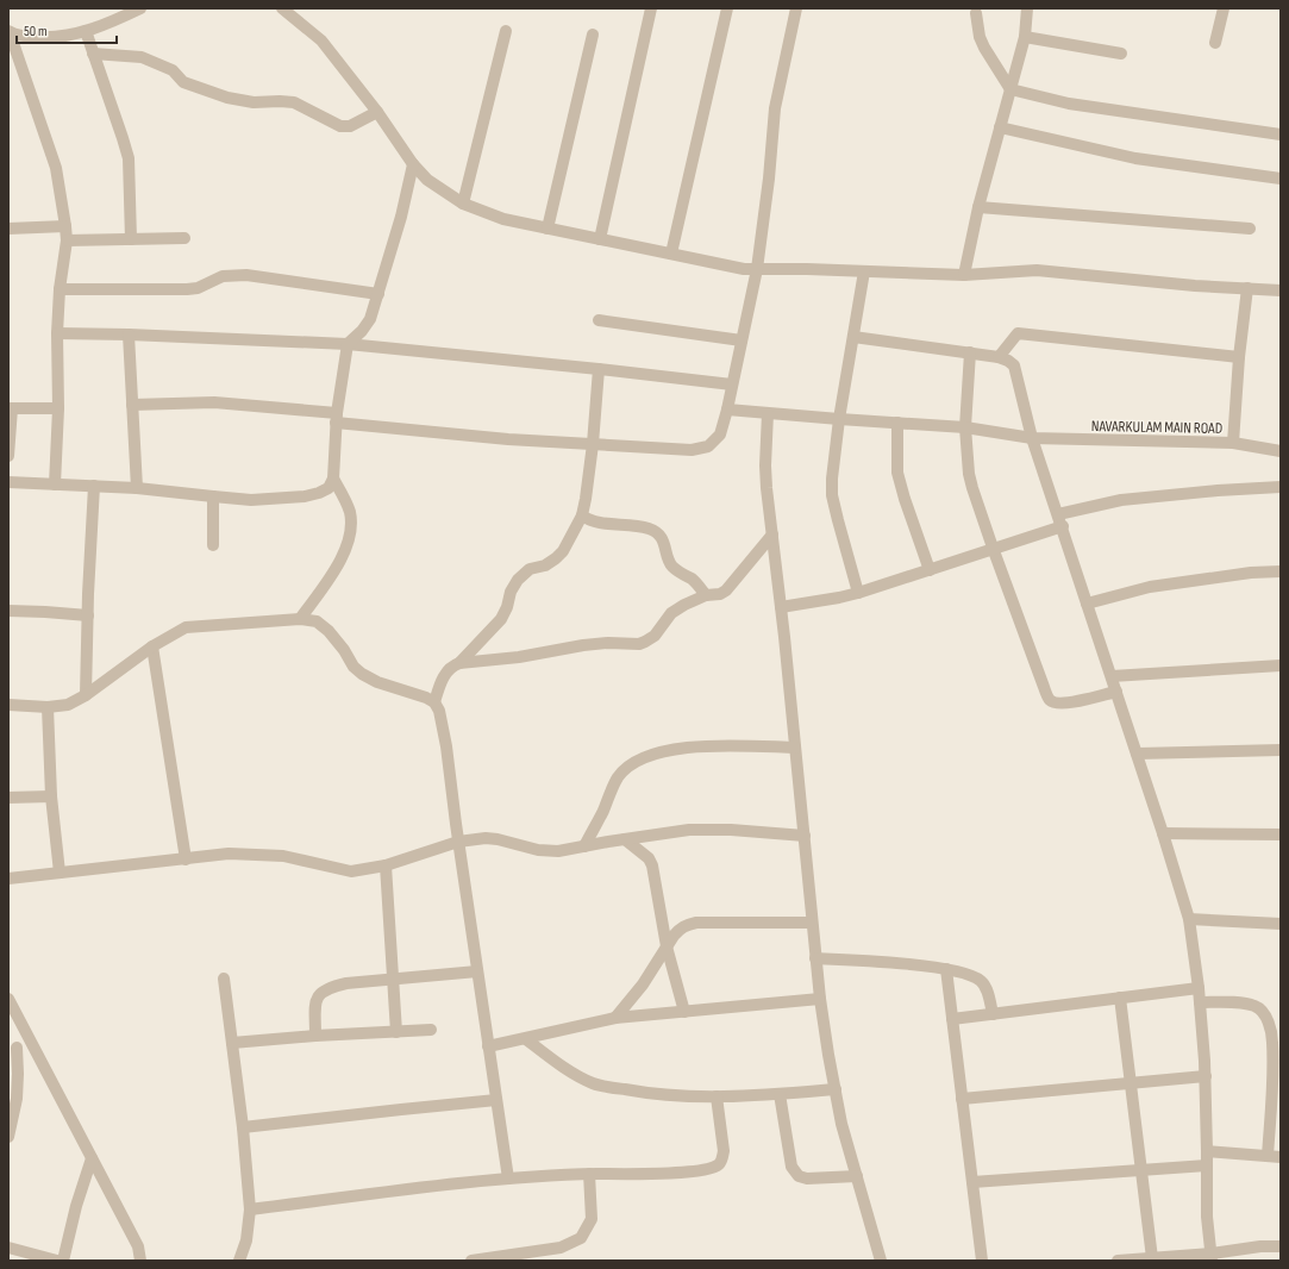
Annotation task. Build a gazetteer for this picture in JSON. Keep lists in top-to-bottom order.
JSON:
{
  "streets": {
    "street": ["NAVARKULAM MAIN ROAD"]
  },
  "scale_bar": "50 m"
}
